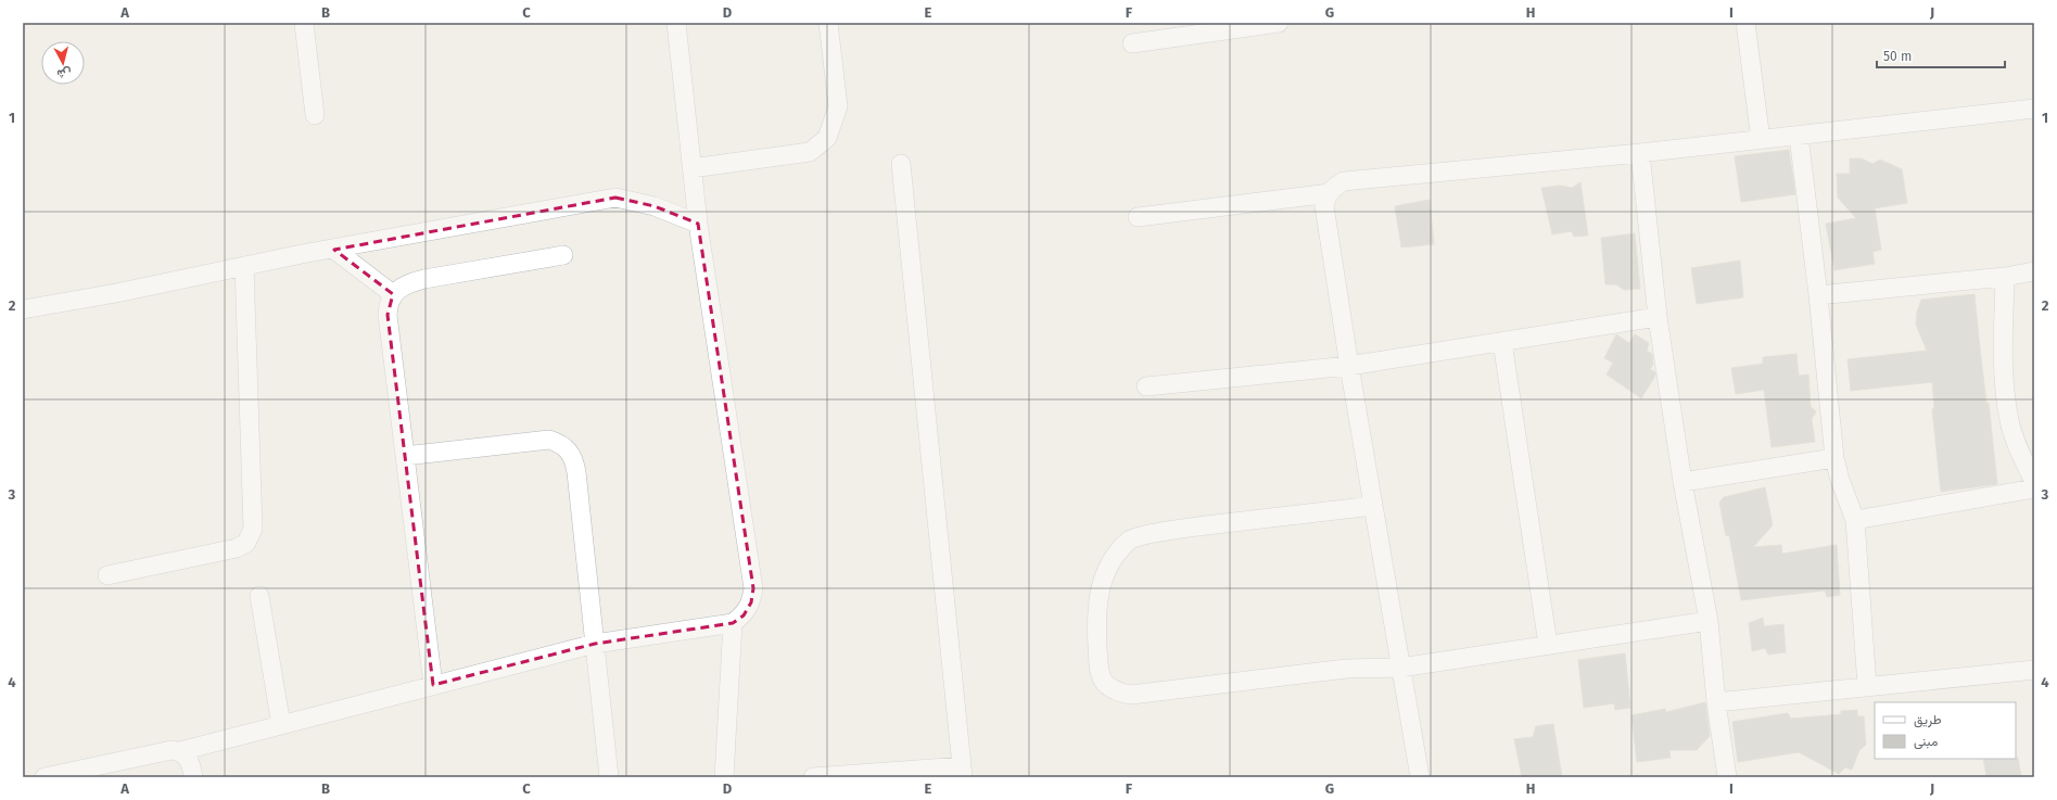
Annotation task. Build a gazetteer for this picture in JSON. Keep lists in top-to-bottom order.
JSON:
{
  "legend": ["طريق", "مبنى"],
  "scale_bar": "50 m",
  "north": "bottom",
  "grid": {
    "columns": [
      "A",
      "B",
      "C",
      "D",
      "E",
      "F",
      "G",
      "H",
      "I",
      "J"
    ],
    "rows": [
      "1",
      "2",
      "3",
      "4"
    ]
  }
}
